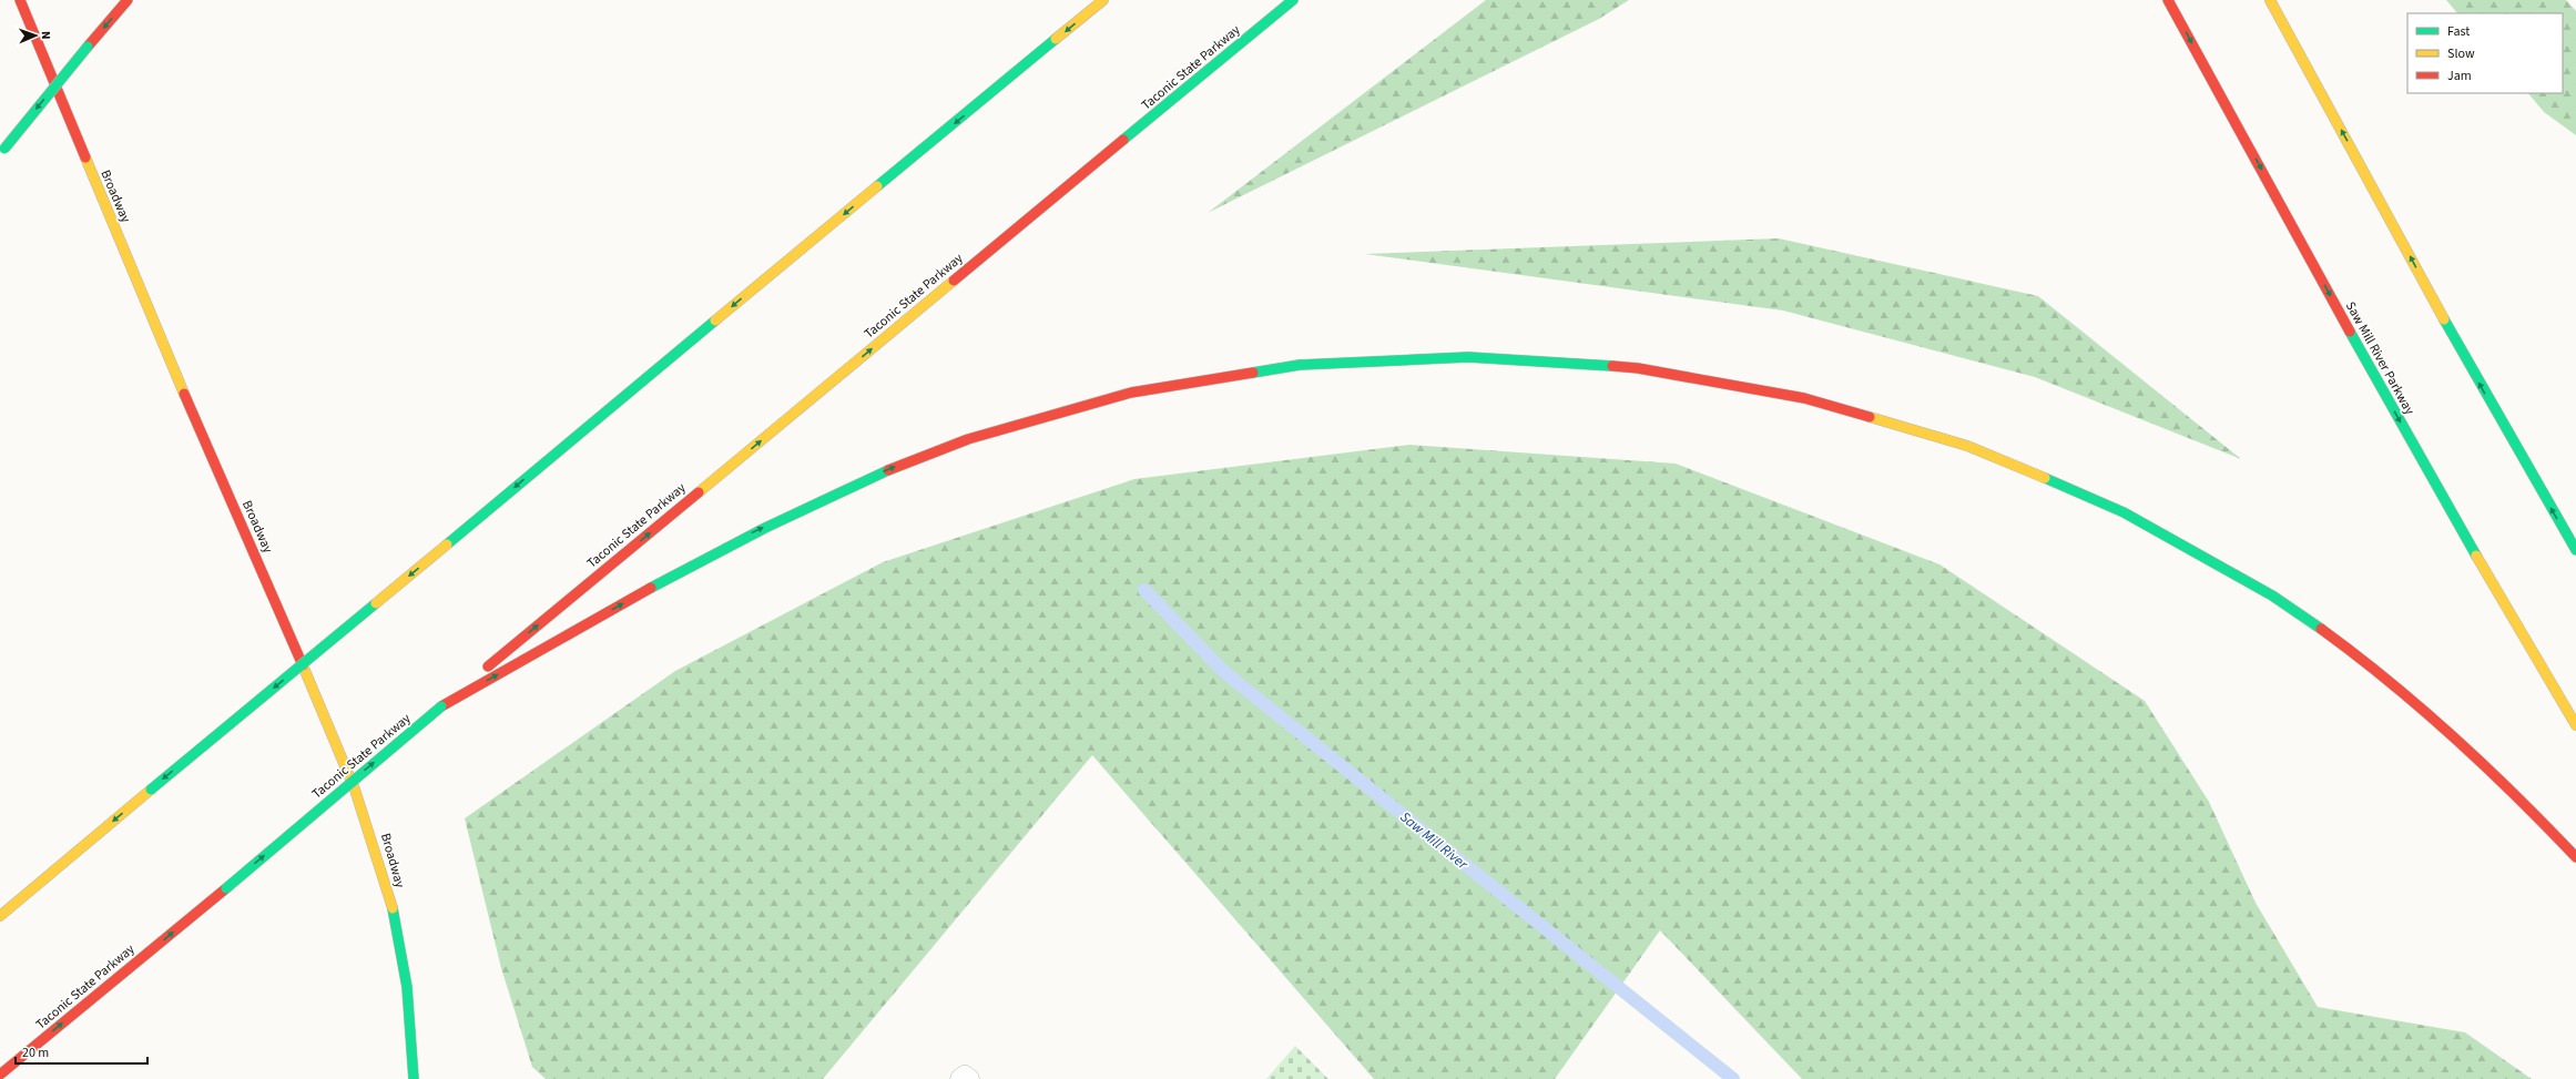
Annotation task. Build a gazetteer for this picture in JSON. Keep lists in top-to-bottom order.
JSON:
{
  "streets": {
    "main road": ["Taconic State Parkway", "Broadway", "Saw Mill River Parkway"]
  },
  "one_way": ["Taconic State Parkway"],
  "water": ["Saw Mill River"],
  "legend": ["Fast", "Slow", "Jam"],
  "scale_bar": "20 m",
  "north": "right"
}
